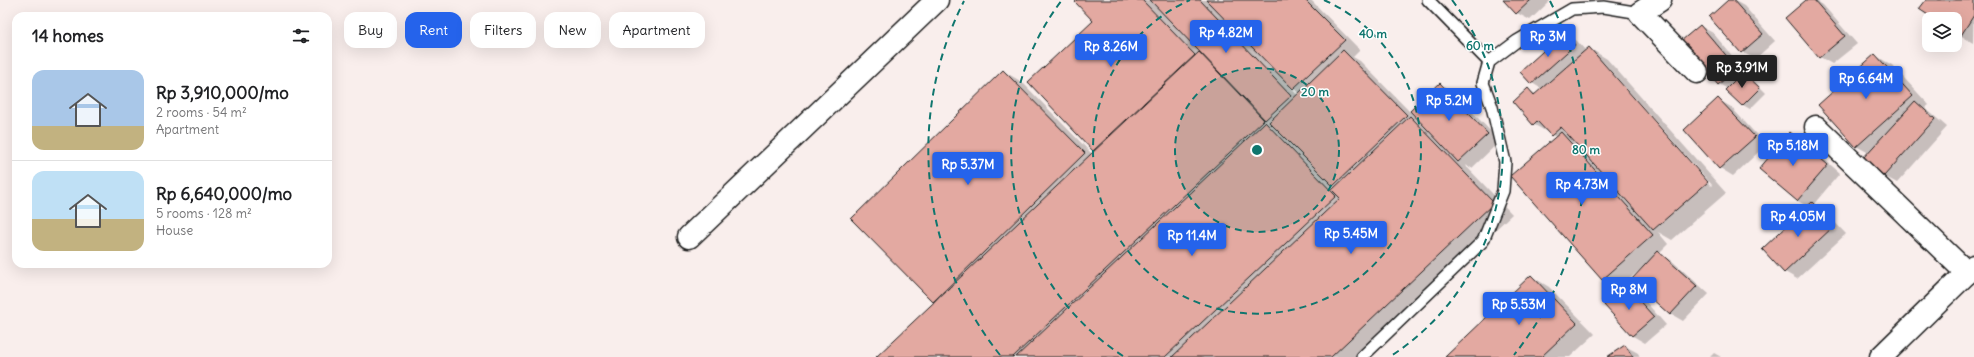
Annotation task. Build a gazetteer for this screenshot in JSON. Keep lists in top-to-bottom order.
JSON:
{
  "page": {
    "chip": [
      "Buy",
      "Rent",
      "Filters",
      "New",
      "Apartment"
    ],
    "heading": "14 homes",
    "price": [
      "Rp 4.82M",
      "Rp 3M",
      "Rp 8.26M",
      "Rp 3.91M",
      "Rp 6.64M",
      "Rp 5.2M",
      "Rp 5.18M",
      "Rp 5.37M",
      "Rp 4.73M",
      "Rp 4.05M",
      "Rp 5.45M",
      "Rp 11.4M",
      "Rp 8M",
      "Rp 5.53M"
    ],
    "list": [
      {
        "name": "Rp 3,910,000/mo",
        "note": "2 rooms · 54 m² · Apartment"
      },
      {
        "name": "Rp 6,640,000/mo",
        "note": "5 rooms · 128 m² · House"
      }
    ]
  },
  "rings": [
    "40 m",
    "60 m",
    "20 m",
    "80 m"
  ]
}
